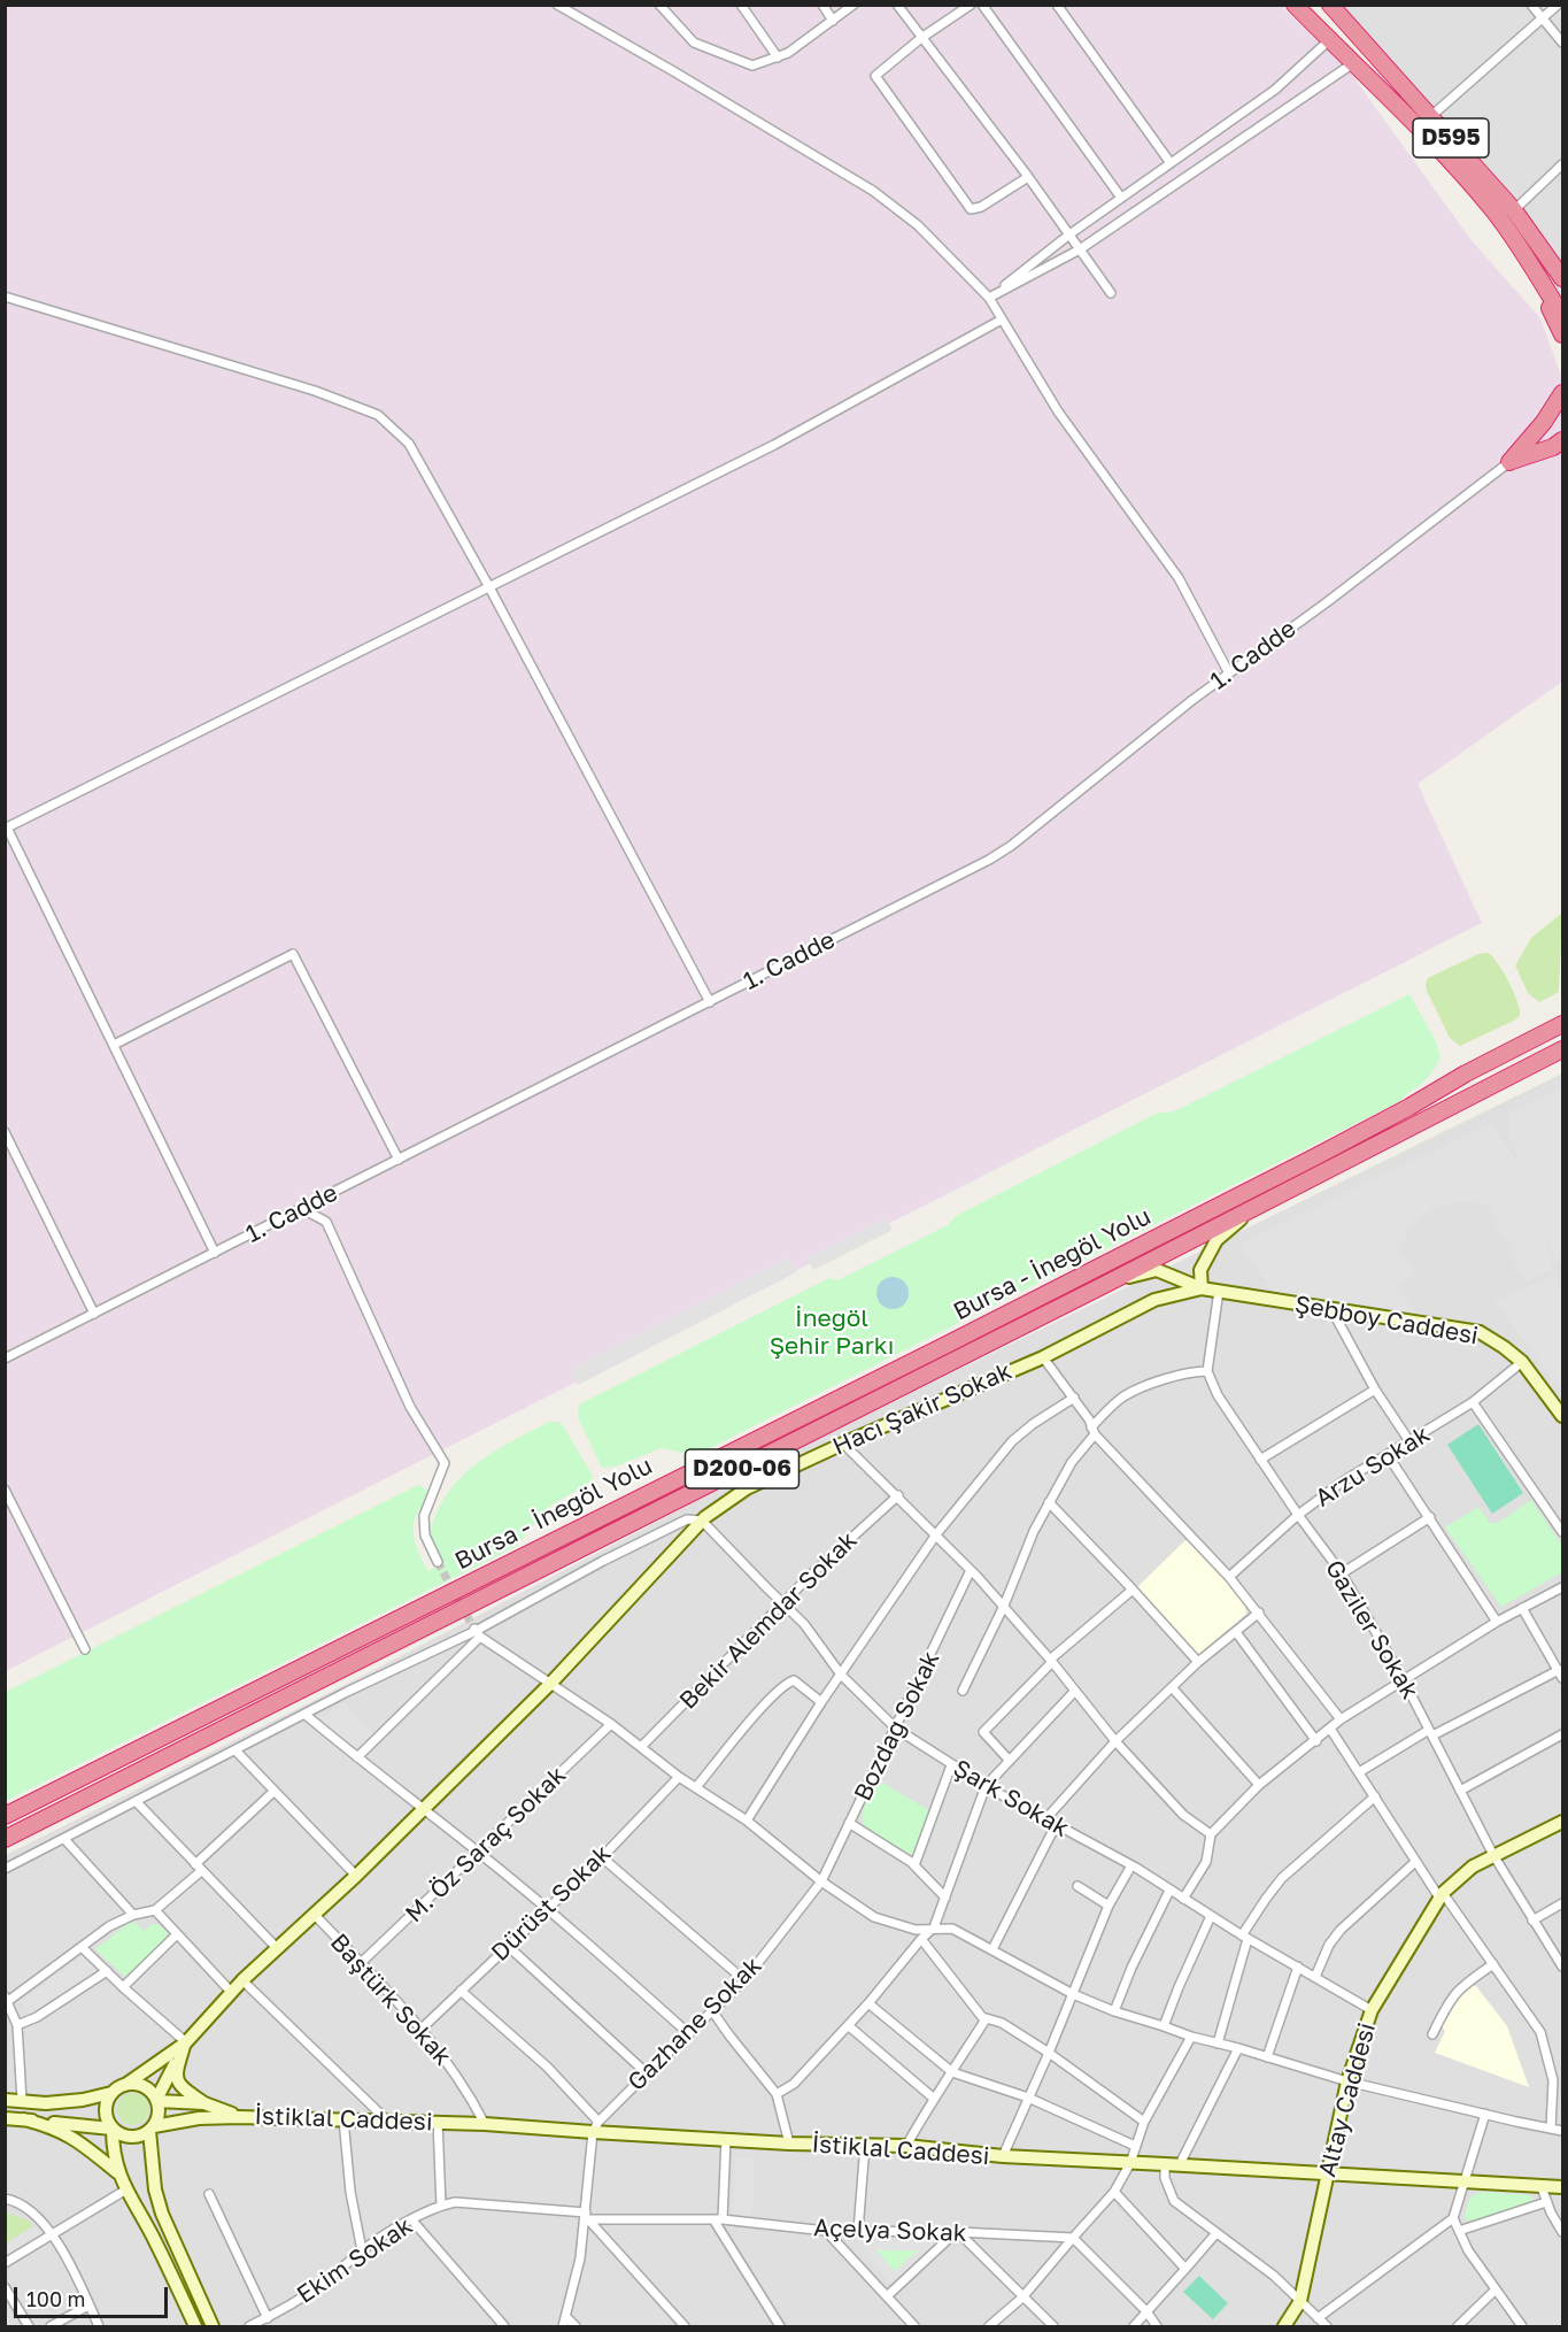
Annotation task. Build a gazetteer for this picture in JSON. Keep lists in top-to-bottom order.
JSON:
{
  "streets": {
    "highway": ["D595", "Bursa - İnegöl Yolu", "D200-06"],
    "main road": [
      "Şebboy Caddesi",
      "Hacı Şakir Sokak",
      "Altay Caddesi",
      "İstiklal Caddesi"
    ],
    "street": [
      "1. Cadde",
      "Arzu Sokak",
      "Bekir Alemdar Sokak",
      "Gaziler Sokak",
      "Bozdağ Sokak",
      "Şark Sokak",
      "M. Öz Saraç Sokak",
      "Dürüst Sokak",
      "Baştürk Sokak",
      "Gazhane Sokak",
      "Açelya Sokak",
      "Ekim Sokak"
    ]
  },
  "crossings": [
    ["Şebboy Caddesi", "Hacı Şakir Sokak"],
    ["Şebboy Caddesi", "Arzu Sokak"],
    ["Hacı Şakir Sokak", "Şark Sokak"],
    ["Hacı Şakir Sokak", "Baştürk Sokak"],
    ["Arzu Sokak", "Gaziler Sokak"],
    ["Bekir Alemdar Sokak", "Şark Sokak"],
    ["Gaziler Sokak", "Altay Caddesi"],
    ["Bozdağ Sokak", "Şark Sokak"],
    ["Bozdağ Sokak", "Gazhane Sokak"],
    ["Şark Sokak", "Altay Caddesi"],
    ["M. Öz Saraç Sokak", "Baştürk Sokak"],
    ["Dürüst Sokak", "Baştürk Sokak"],
    ["Baştürk Sokak", "İstiklal Caddesi"],
    ["Gazhane Sokak", "İstiklal Caddesi"],
    ["Altay Caddesi", "İstiklal Caddesi"],
    ["Açelya Sokak", "Ekim Sokak"]
  ],
  "parks": ["İnegöl Şehir Parkı"],
  "scale_bar": "100 m"
}
